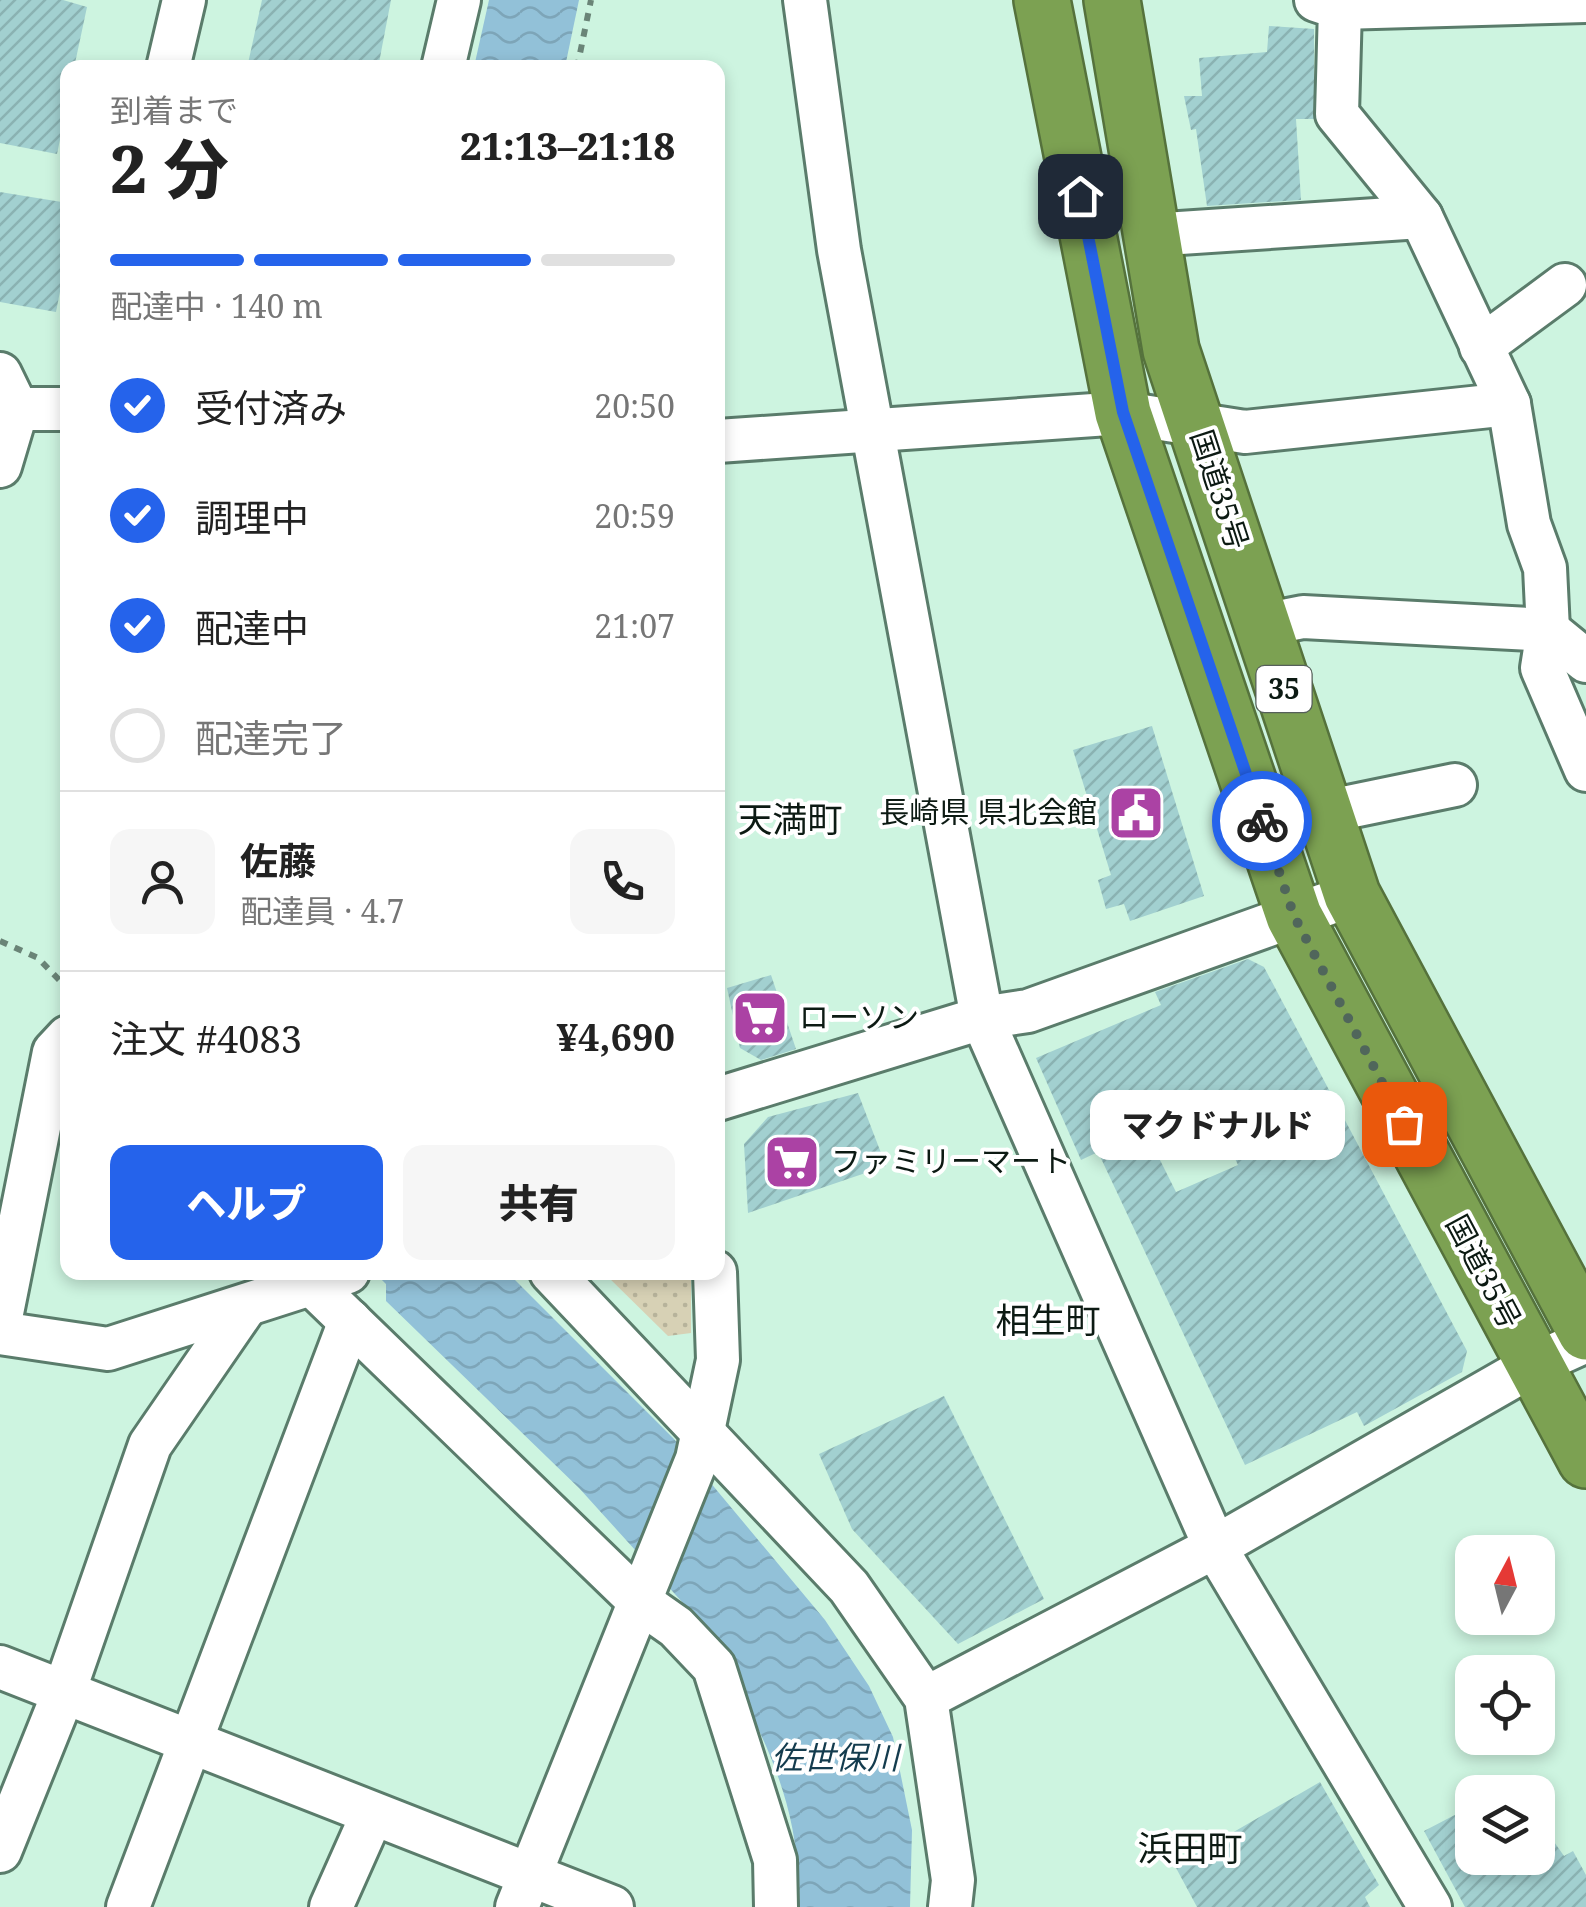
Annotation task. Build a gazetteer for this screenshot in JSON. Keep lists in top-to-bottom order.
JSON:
{
  "streets": {
    "highway": ["国道35号", "35"]
  },
  "districts": ["天満町", "相生町", "浜田町"],
  "water": ["佐世保川"],
  "places": {
    "public building": ["長崎県 県北会館"],
    "supermarket": ["ローソン", "ファミリーマート"],
    "other": ["マクドナルド"]
  },
  "north": "top",
  "page": {
    "heading": ["2 分", "到着まで", "21:13–21:18"],
    "panel": [
      "佐藤",
      "配達員 · 4.7",
      "注文 #4083",
      "¥4,690"
    ],
    "bar": "配達中 · 140 m",
    "list": [
      ["受付済み", "20:50"],
      ["調理中", "20:59"],
      ["配達中", "21:07"],
      "配達完了"
    ],
    "bubble": "マクドナルド",
    "buttons": ["ヘルプ", "共有"]
  }
}
